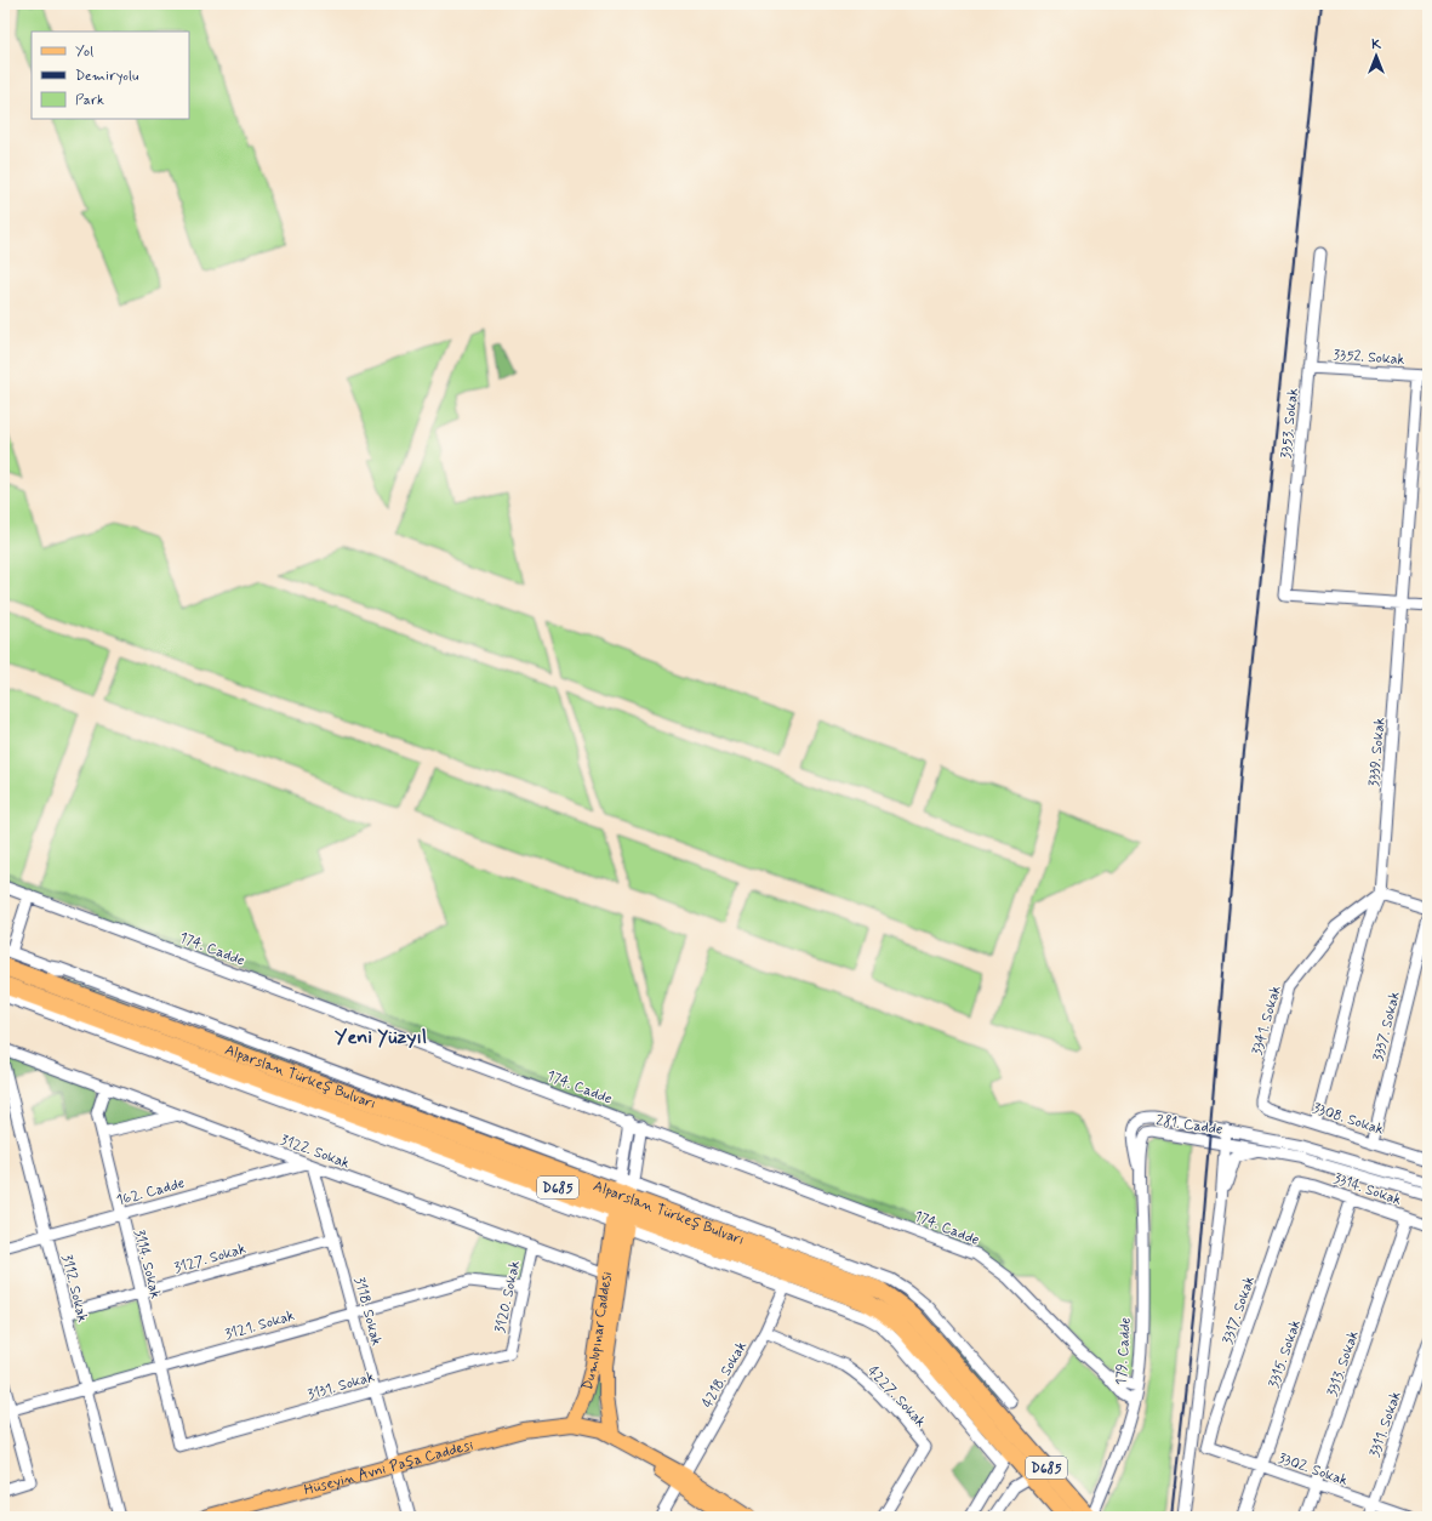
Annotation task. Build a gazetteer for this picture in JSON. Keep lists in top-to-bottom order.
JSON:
{
  "streets": {
    "highway": ["Alparslan Türkeş Bulvarı", "D685"],
    "main road": ["Dumlupınar Caddesi", "Hüseyin Avni Paşa Caddesi"],
    "street": [
      "3352. Sokak",
      "3353. Sokak",
      "3339. Sokak",
      "174. Cadde",
      "3341. Sokak",
      "3337. Sokak",
      "3308. Sokak",
      "281. Cadde",
      "3122. Sokak",
      "3314. Sokak",
      "162. Cadde",
      "3127. Sokak",
      "3114. Sokak",
      "3112. Sokak",
      "3120. Sokak",
      "3317. Sokak",
      "3118. Sokak",
      "3121. Sokak",
      "179. Cadde",
      "3315. Sokak",
      "3313. Sokak",
      "4218. Sokak",
      "3131. Sokak",
      "4227. Sokak",
      "3311. Sokak",
      "3302. Sokak"
    ]
  },
  "crossings": [
    ["3352. Sokak", "3353. Sokak"],
    ["3352. Sokak", "3339. Sokak"],
    ["3353. Sokak", "3339. Sokak"],
    ["3339. Sokak", "3341. Sokak"],
    ["3339. Sokak", "3308. Sokak"],
    ["174. Cadde", "179. Cadde"],
    ["3341. Sokak", "3308. Sokak"],
    ["3337. Sokak", "3308. Sokak"],
    ["Alparslan Türkeş Bulvarı", "Dumlupınar Caddesi"],
    ["Alparslan Türkeş Bulvarı", "179. Cadde"],
    ["281. Cadde", "179. Cadde"],
    ["3122. Sokak", "162. Cadde"],
    ["3122. Sokak", "3114. Sokak"],
    ["3122. Sokak", "3120. Sokak"],
    ["3122. Sokak", "3118. Sokak"],
    ["3122. Sokak", "Dumlupınar Caddesi"],
    ["3314. Sokak", "3317. Sokak"],
    ["3314. Sokak", "3315. Sokak"],
    ["3314. Sokak", "3313. Sokak"],
    ["162. Cadde", "3114. Sokak"],
    ["162. Cadde", "3112. Sokak"],
    ["162. Cadde", "3118. Sokak"],
    ["3127. Sokak", "3114. Sokak"],
    ["3127. Sokak", "3112. Sokak"],
    ["3127. Sokak", "3118. Sokak"],
    ["3114. Sokak", "3121. Sokak"],
    ["3114. Sokak", "3131. Sokak"],
    ["3112. Sokak", "3121. Sokak"],
    ["3120. Sokak", "3121. Sokak"],
    ["3120. Sokak", "3131. Sokak"],
    ["3317. Sokak", "3302. Sokak"],
    ["3118. Sokak", "3121. Sokak"],
    ["3118. Sokak", "3131. Sokak"],
    ["3118. Sokak", "Hüseyin Avni Paşa Caddesi"],
    ["Dumlupınar Caddesi", "Hüseyin Avni Paşa Caddesi"],
    ["3315. Sokak", "3302. Sokak"],
    ["3313. Sokak", "3302. Sokak"],
    ["4218. Sokak", "4227. Sokak"],
    ["3311. Sokak", "3302. Sokak"]
  ],
  "districts": ["Yeni Yüzyıl"],
  "legend": ["Yol", "Demiryolu", "Park"],
  "north": "top"
}
